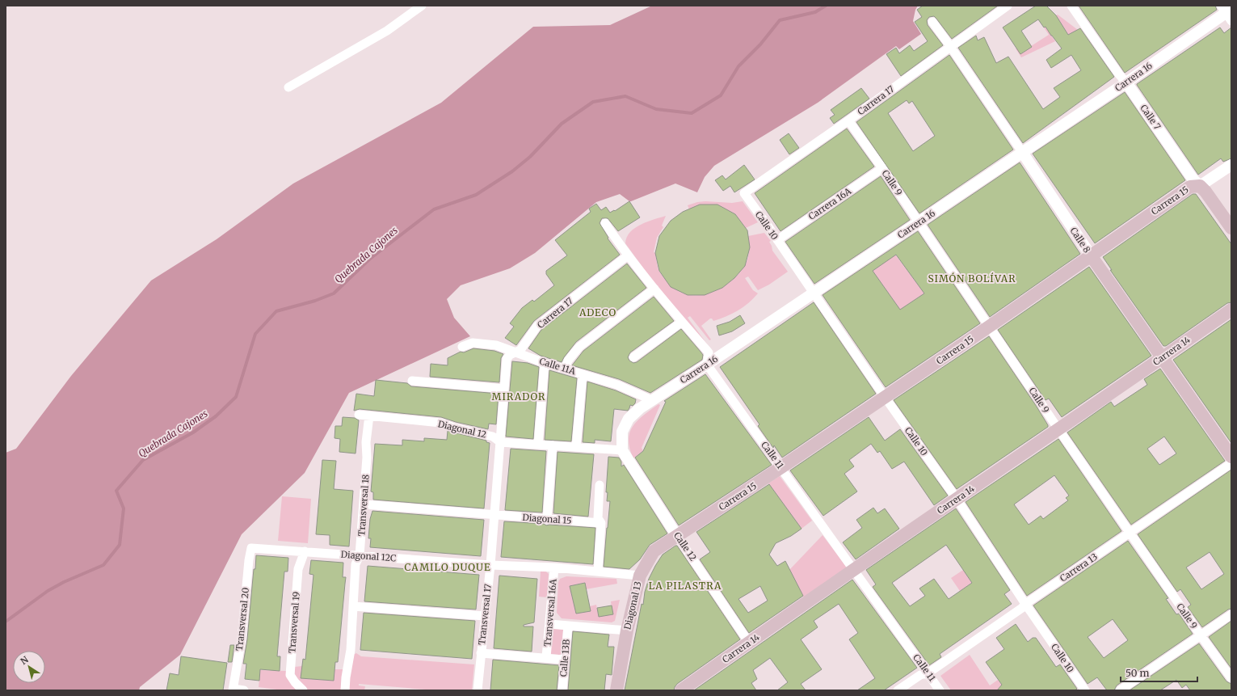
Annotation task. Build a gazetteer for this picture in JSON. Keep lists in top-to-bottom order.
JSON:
{
  "streets": {
    "main road": [
      "Calle 7",
      "Carrera 15",
      "Calle 8",
      "Carrera 14",
      "Diagonal 13"
    ],
    "street": [
      "Carrera 16",
      "Carrera 17",
      "Calle 9",
      "Carrera 16A",
      "Calle 10",
      "Calle 11A",
      "Diagonal 12",
      "Calle 11",
      "Transversal 18",
      "Diagonal 15",
      "Calle 12",
      "Diagonal 12C",
      "Carrera 13",
      "Transversal 16A",
      "Transversal 17",
      "Transversal 20",
      "Transversal 19",
      "Calle 13B"
    ]
  },
  "crossings": [
    ["Carrera 16", "Calle 7"],
    ["Carrera 16", "Calle 9"],
    ["Carrera 16", "Calle 10"],
    ["Carrera 16", "Calle 8"],
    ["Carrera 16", "Calle 11A"],
    ["Carrera 16", "Diagonal 12"],
    ["Carrera 16", "Calle 11"],
    ["Carrera 16", "Calle 12"],
    ["Carrera 17", "Calle 9"],
    ["Carrera 17", "Calle 10"],
    ["Carrera 17", "Calle 8"],
    ["Carrera 17", "Calle 11A"],
    ["Carrera 17", "Diagonal 12"],
    ["Carrera 17", "Transversal 17"],
    ["Calle 7", "Carrera 15"],
    ["Calle 9", "Carrera 15"],
    ["Calle 9", "Carrera 16A"],
    ["Calle 9", "Carrera 14"],
    ["Calle 9", "Carrera 13"],
    ["Carrera 15", "Calle 10"],
    ["Carrera 15", "Calle 8"],
    ["Carrera 15", "Calle 11"],
    ["Carrera 15", "Calle 12"],
    ["Carrera 15", "Diagonal 13"],
    ["Carrera 16A", "Calle 10"],
    ["Calle 10", "Carrera 14"],
    ["Calle 10", "Carrera 13"],
    ["Calle 8", "Carrera 14"],
    ["Carrera 14", "Calle 11"],
    ["Carrera 14", "Calle 12"],
    ["Diagonal 12", "Transversal 18"],
    ["Diagonal 12", "Calle 12"],
    ["Diagonal 12", "Transversal 17"],
    ["Calle 11", "Carrera 13"],
    ["Transversal 18", "Diagonal 15"],
    ["Transversal 18", "Diagonal 12C"],
    ["Diagonal 15", "Transversal 17"],
    ["Calle 12", "Diagonal 13"],
    ["Diagonal 12C", "Diagonal 13"],
    ["Diagonal 12C", "Transversal 16A"],
    ["Diagonal 12C", "Transversal 17"],
    ["Diagonal 12C", "Transversal 20"],
    ["Diagonal 12C", "Transversal 19"]
  ],
  "districts": [
    "SIMÓN BOLÍVAR",
    "ADECO",
    "MIRADOR",
    "CAMILO DUQUE",
    "LA PILASTRA"
  ],
  "water": ["Quebrada Cajones"],
  "scale_bar": "50 m",
  "north": "top left"
}
